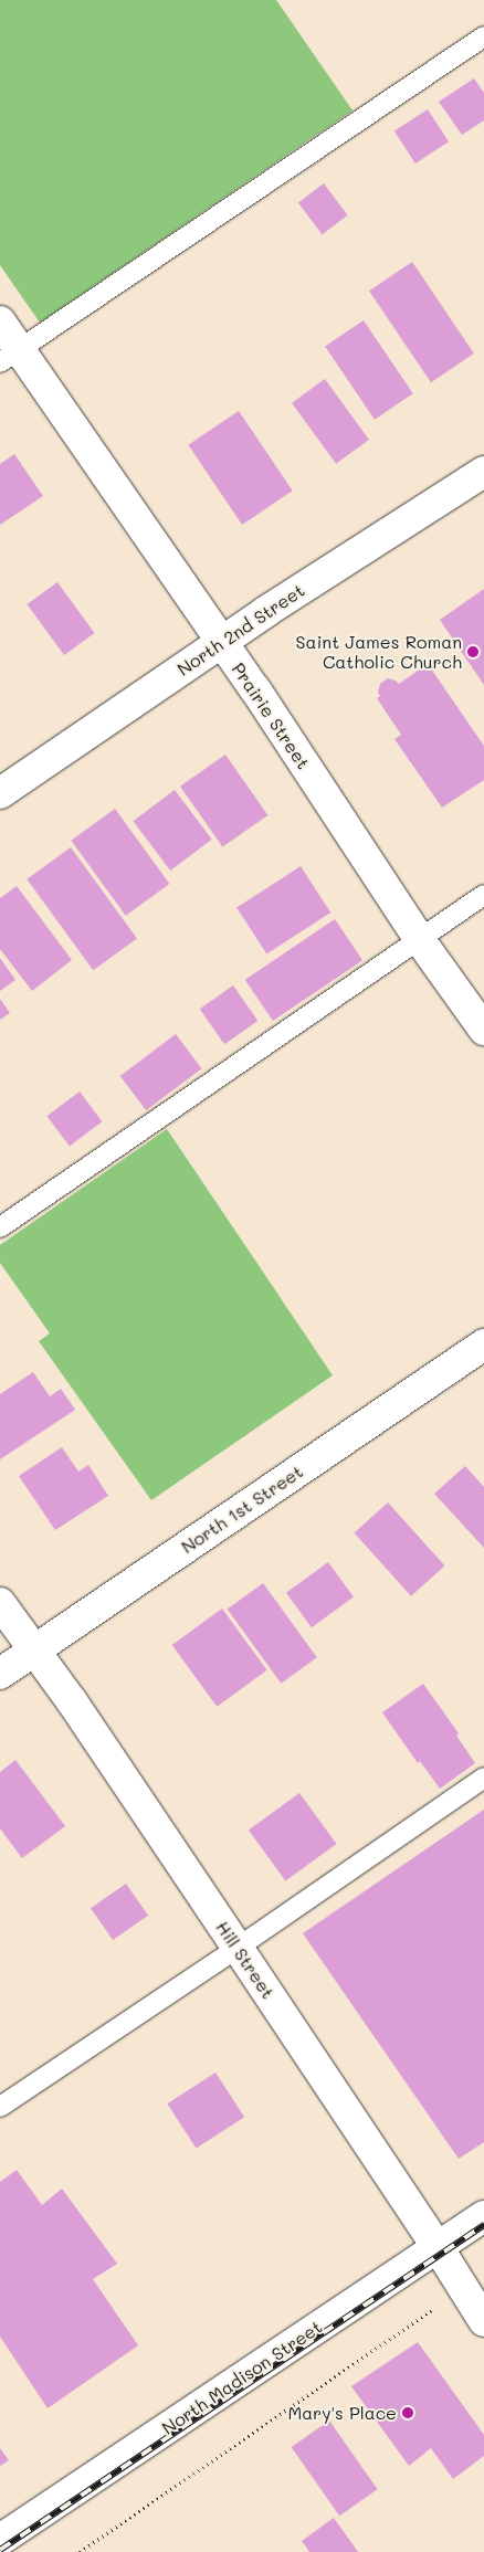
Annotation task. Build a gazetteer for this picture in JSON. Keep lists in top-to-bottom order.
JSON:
{
  "streets": {
    "street": [
      "North 2nd Street",
      "Prairie Street",
      "North 1st Street",
      "Hill Street",
      "North Madison Street"
    ]
  },
  "crossings": [
    ["North 2nd Street", "Prairie Street"],
    ["North 1st Street", "Hill Street"],
    ["Hill Street", "North Madison Street"]
  ],
  "places": ["Saint James Roman Catholic Church", "Mary's Place"]
}
